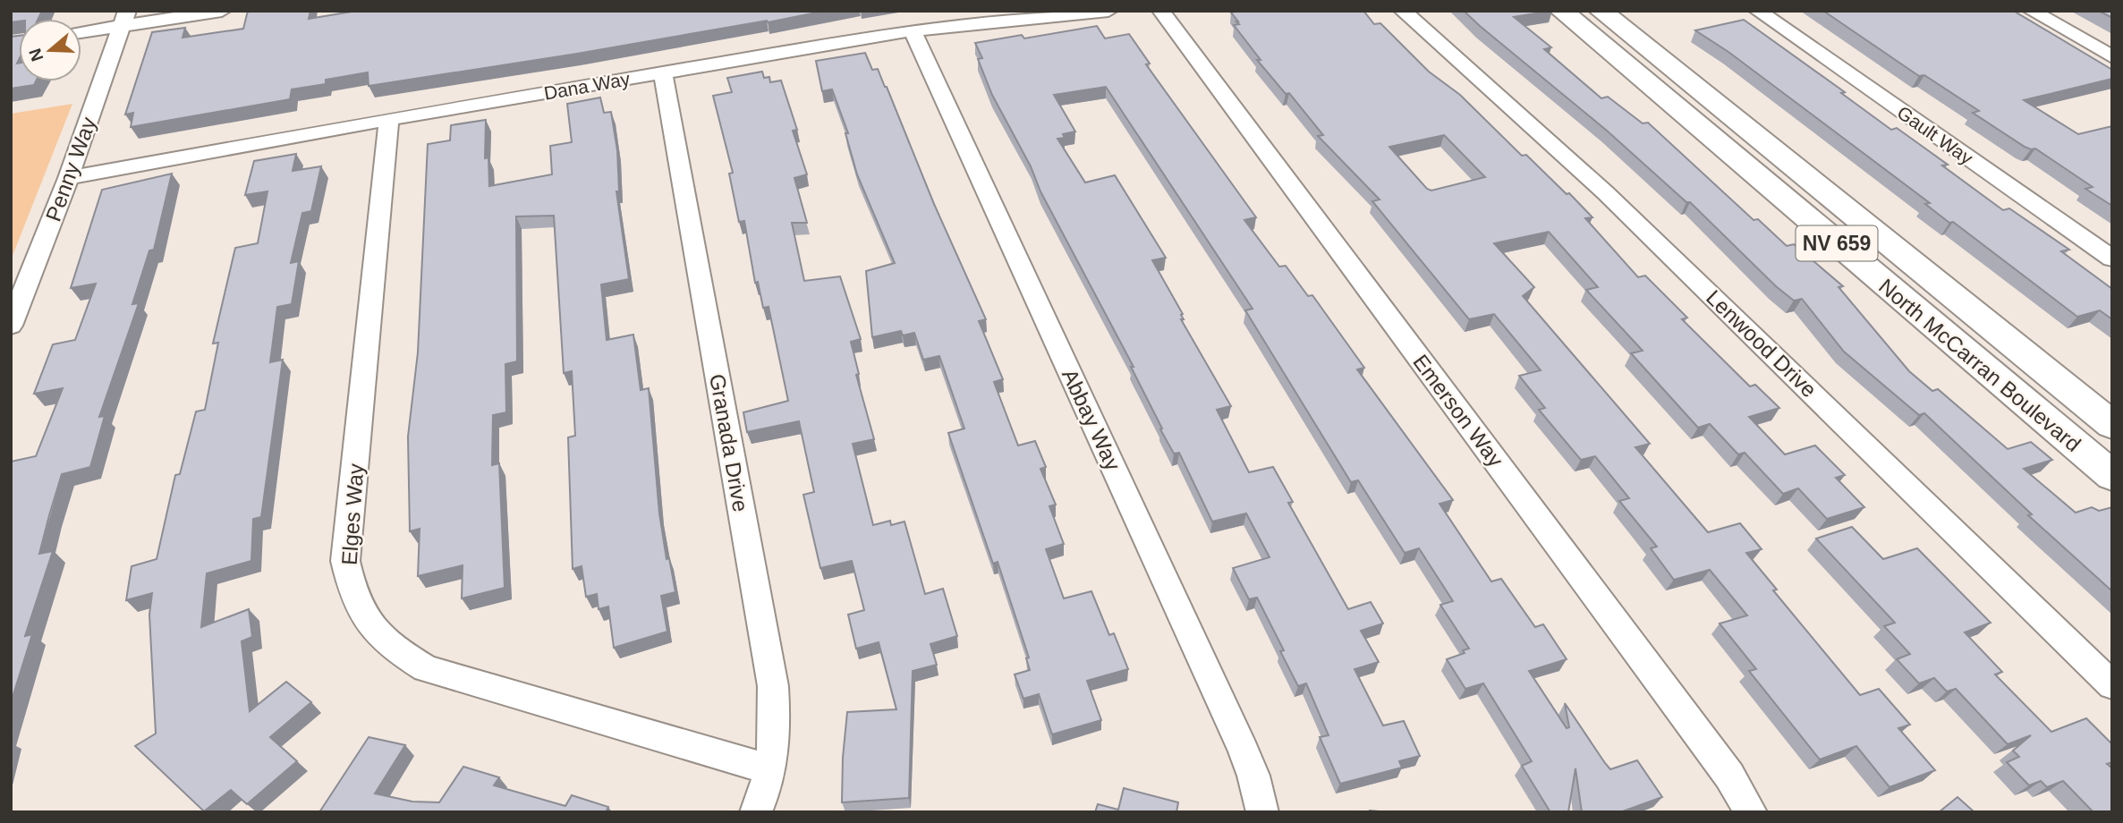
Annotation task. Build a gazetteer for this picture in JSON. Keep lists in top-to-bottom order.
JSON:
{
  "streets": {
    "main road": ["NV 659", "North McCarran Boulevard"],
    "street": [
      "Dana Way",
      "Gault Way",
      "Penny Way",
      "Lenwood Drive",
      "Emerson Way",
      "Abbay Way",
      "Granada Drive",
      "Elges Way"
    ]
  },
  "crossings": [
    ["Dana Way", "Penny Way"],
    ["Dana Way", "Abbay Way"],
    ["Dana Way", "Granada Drive"],
    ["Dana Way", "Elges Way"],
    ["Granada Drive", "Elges Way"]
  ],
  "north": "left"
}
